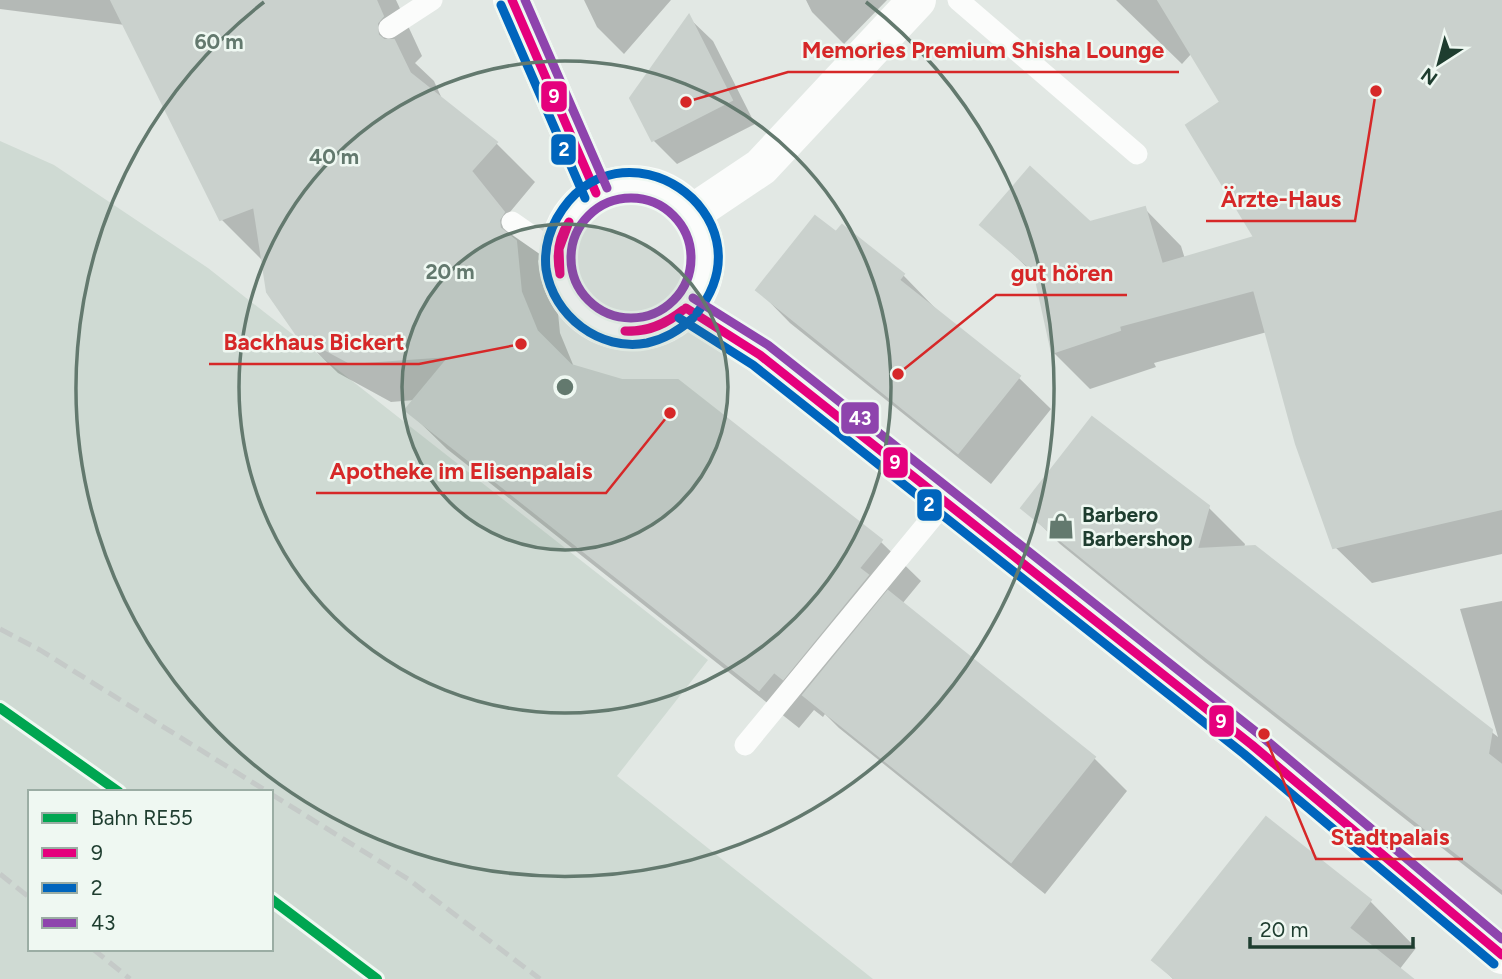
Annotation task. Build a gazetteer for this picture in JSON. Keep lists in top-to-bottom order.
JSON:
{
  "places": {
    "other": [
      "Ärzte-Haus",
      "Memories Premium Shisha Lounge",
      "Backhaus Bickert",
      "gut hören",
      "Apotheke im Elisenpalais",
      "Stadtpalais"
    ],
    "shop": ["Barbero Barbershop"]
  },
  "lines": [
    "transit line 9",
    "transit line 43",
    "transit line 2",
    "rail line RE55"
  ],
  "legend": [
    "Bahn RE55",
    "9",
    "2",
    "43"
  ],
  "scale_bar": "20 m",
  "north": "bottom left",
  "rings": ["60 m", "40 m", "20 m"]
}
